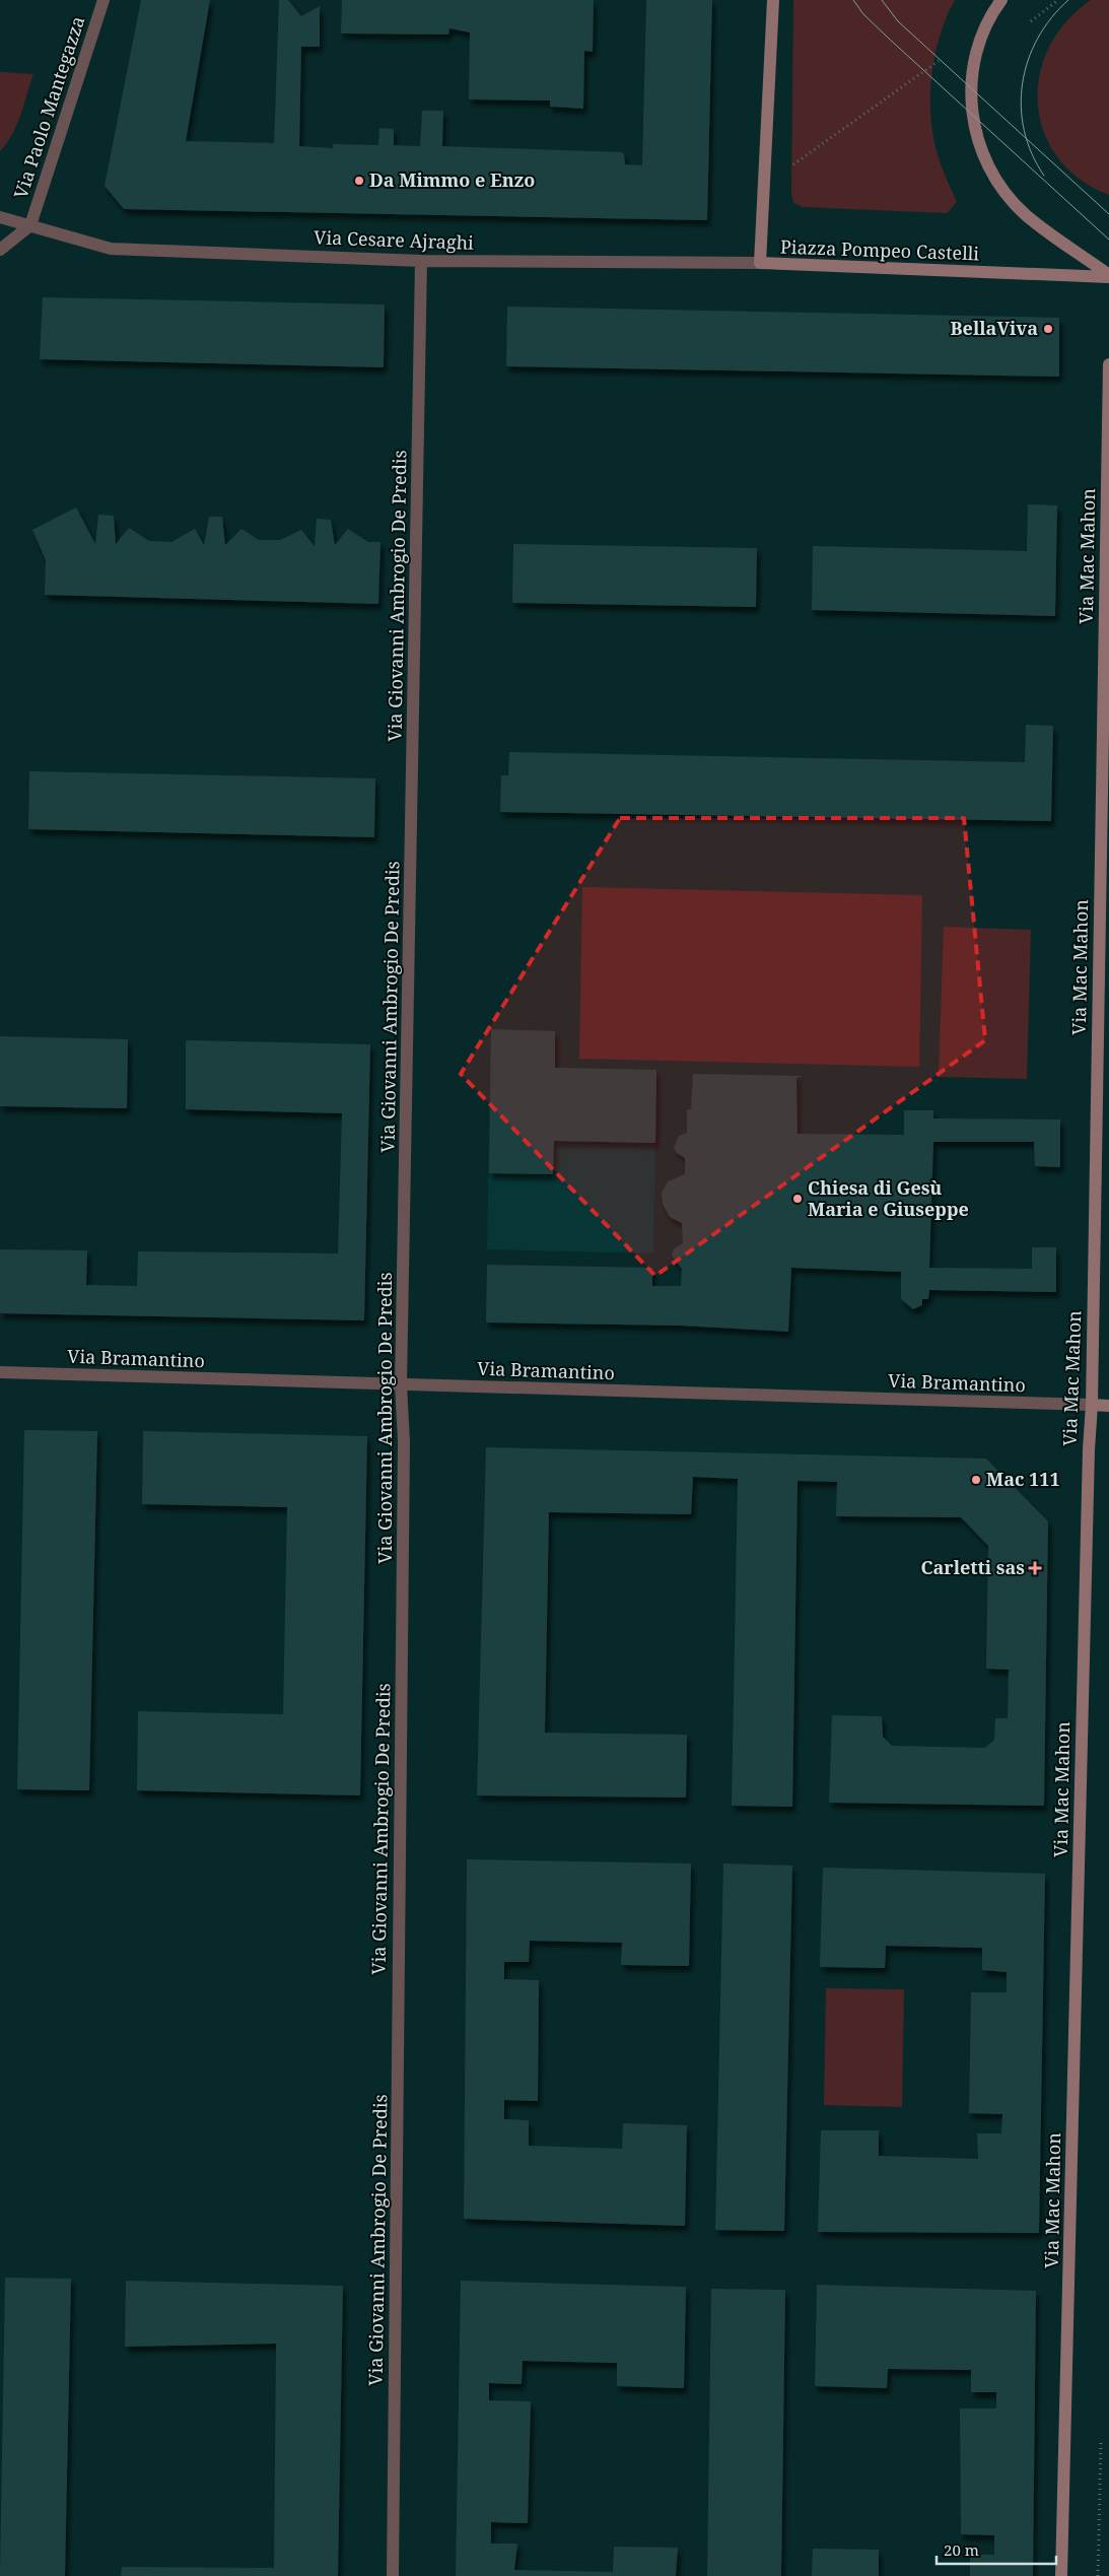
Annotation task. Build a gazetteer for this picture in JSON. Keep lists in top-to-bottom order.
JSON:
{
  "streets": {
    "main road": ["Piazza Pompeo Castelli", "Via Mac Mahon"],
    "street": [
      "Via Paolo Mantegazza",
      "Via Cesare Ajraghi",
      "Via Giovanni Ambrogio De Predis",
      "Via Bramantino"
    ]
  },
  "crossings": [
    ["Via Paolo Mantegazza", "Via Cesare Ajraghi"],
    ["Via Cesare Ajraghi", "Piazza Pompeo Castelli"],
    ["Via Cesare Ajraghi", "Via Giovanni Ambrogio De Predis"],
    ["Via Mac Mahon", "Via Bramantino"],
    ["Via Giovanni Ambrogio De Predis", "Via Bramantino"]
  ],
  "places": {
    "other": [
      "Da Mimmo e Enzo",
      "BellaViva",
      "Chiesa di Gesù Maria e Giuseppe",
      "Mac 111"
    ],
    "health": ["Carletti sas"]
  },
  "scale_bar": "20 m"
}
